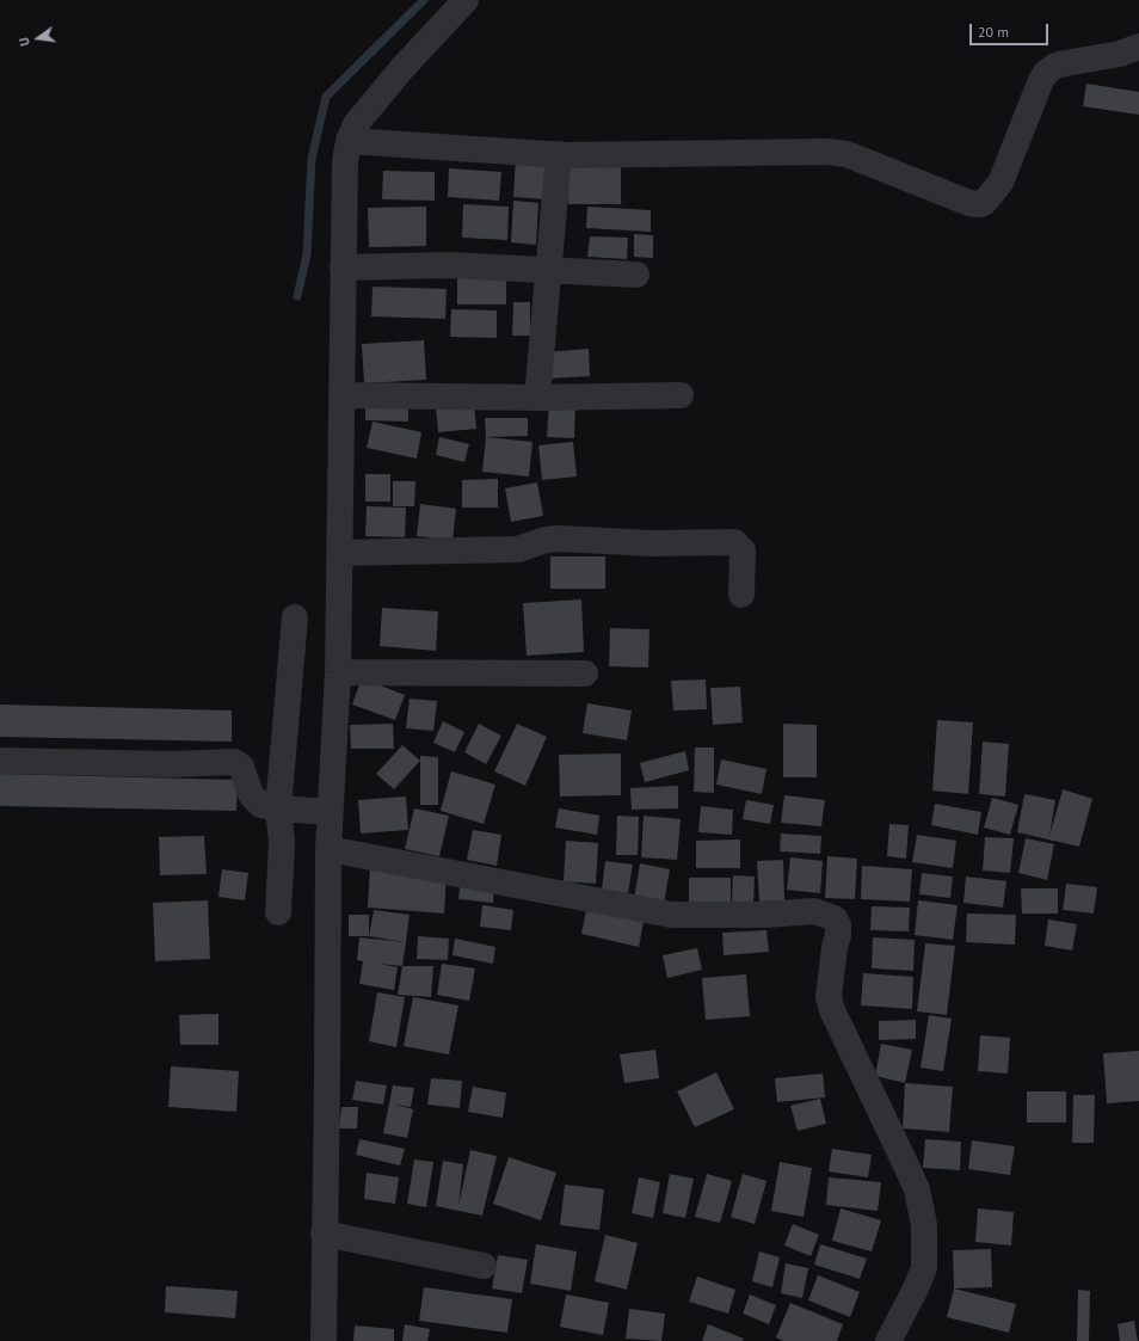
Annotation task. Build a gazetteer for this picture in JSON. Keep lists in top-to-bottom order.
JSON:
{
  "scale_bar": "20 m",
  "north": "left"
}
